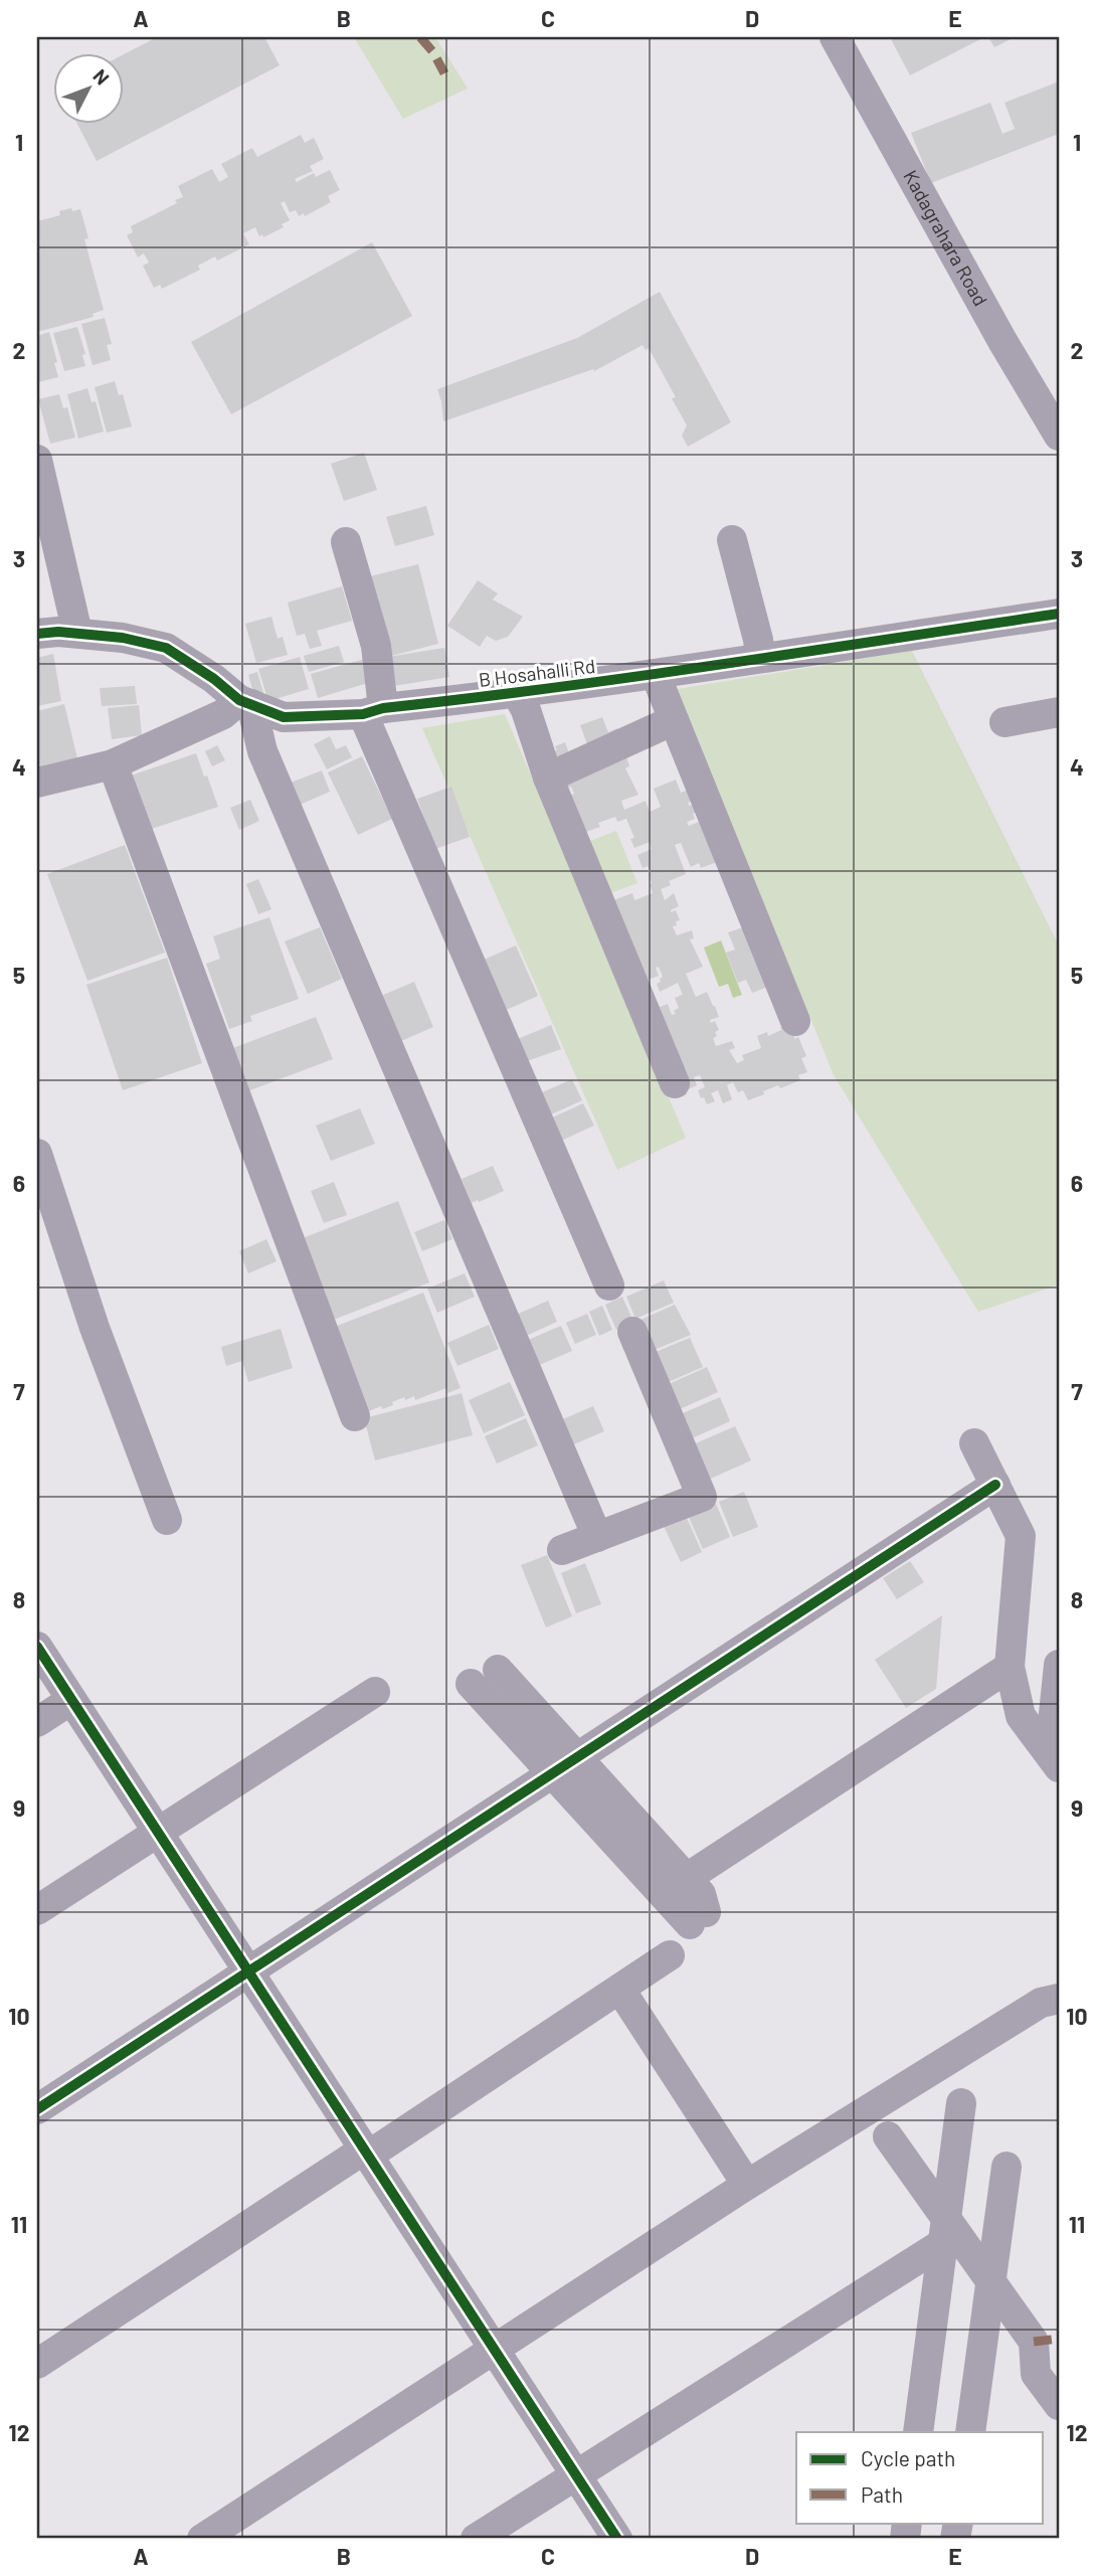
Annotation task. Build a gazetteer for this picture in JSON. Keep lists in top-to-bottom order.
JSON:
{
  "streets": {
    "street": ["Kadagrahara Road", "B Hosahalli Rd"]
  },
  "legend": ["Cycle path", "Path"],
  "north": "top right",
  "grid": {
    "columns": [
      "A",
      "B",
      "C",
      "D",
      "E"
    ],
    "rows": [
      "1",
      "2",
      "3",
      "4",
      "5",
      "6",
      "7",
      "8",
      "9",
      "10",
      "11",
      "12"
    ]
  }
}
